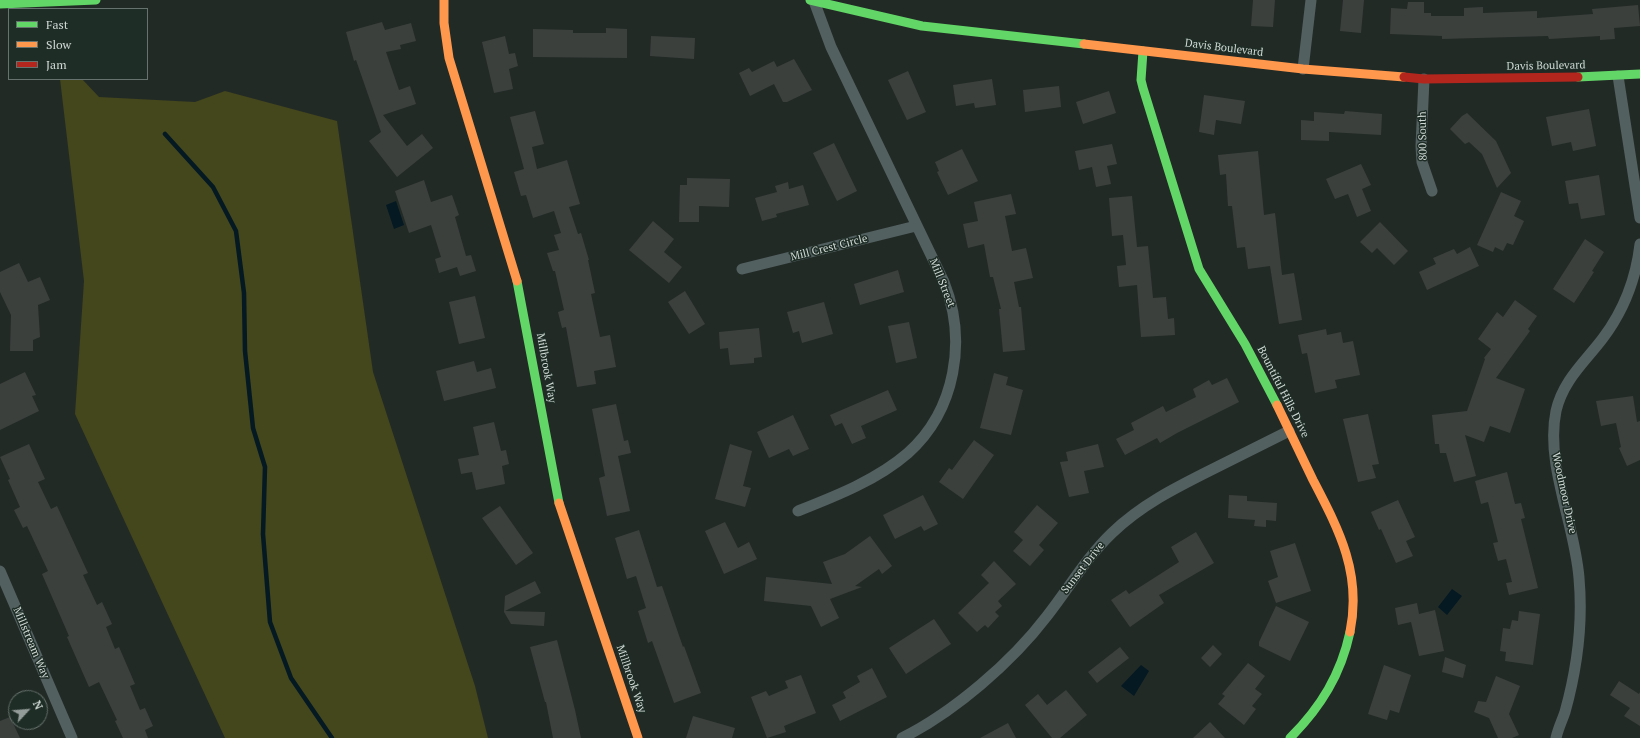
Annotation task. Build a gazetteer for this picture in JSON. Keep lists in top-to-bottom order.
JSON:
{
  "streets": {
    "street": [
      "Davis Boulevard",
      "800 South",
      "Mill Crest Circle",
      "Mill Street",
      "Millbrook Way",
      "Bountiful Hills Drive",
      "Woodmoor Drive",
      "Sunset Drive",
      "Millstream Way"
    ]
  },
  "crossings": [
    ["Davis Boulevard", "800 South"],
    ["Davis Boulevard", "Mill Street"],
    ["Davis Boulevard", "Bountiful Hills Drive"],
    ["Mill Crest Circle", "Mill Street"],
    ["Bountiful Hills Drive", "Sunset Drive"]
  ],
  "legend": ["Fast", "Slow", "Jam"],
  "north": "top right"
}
